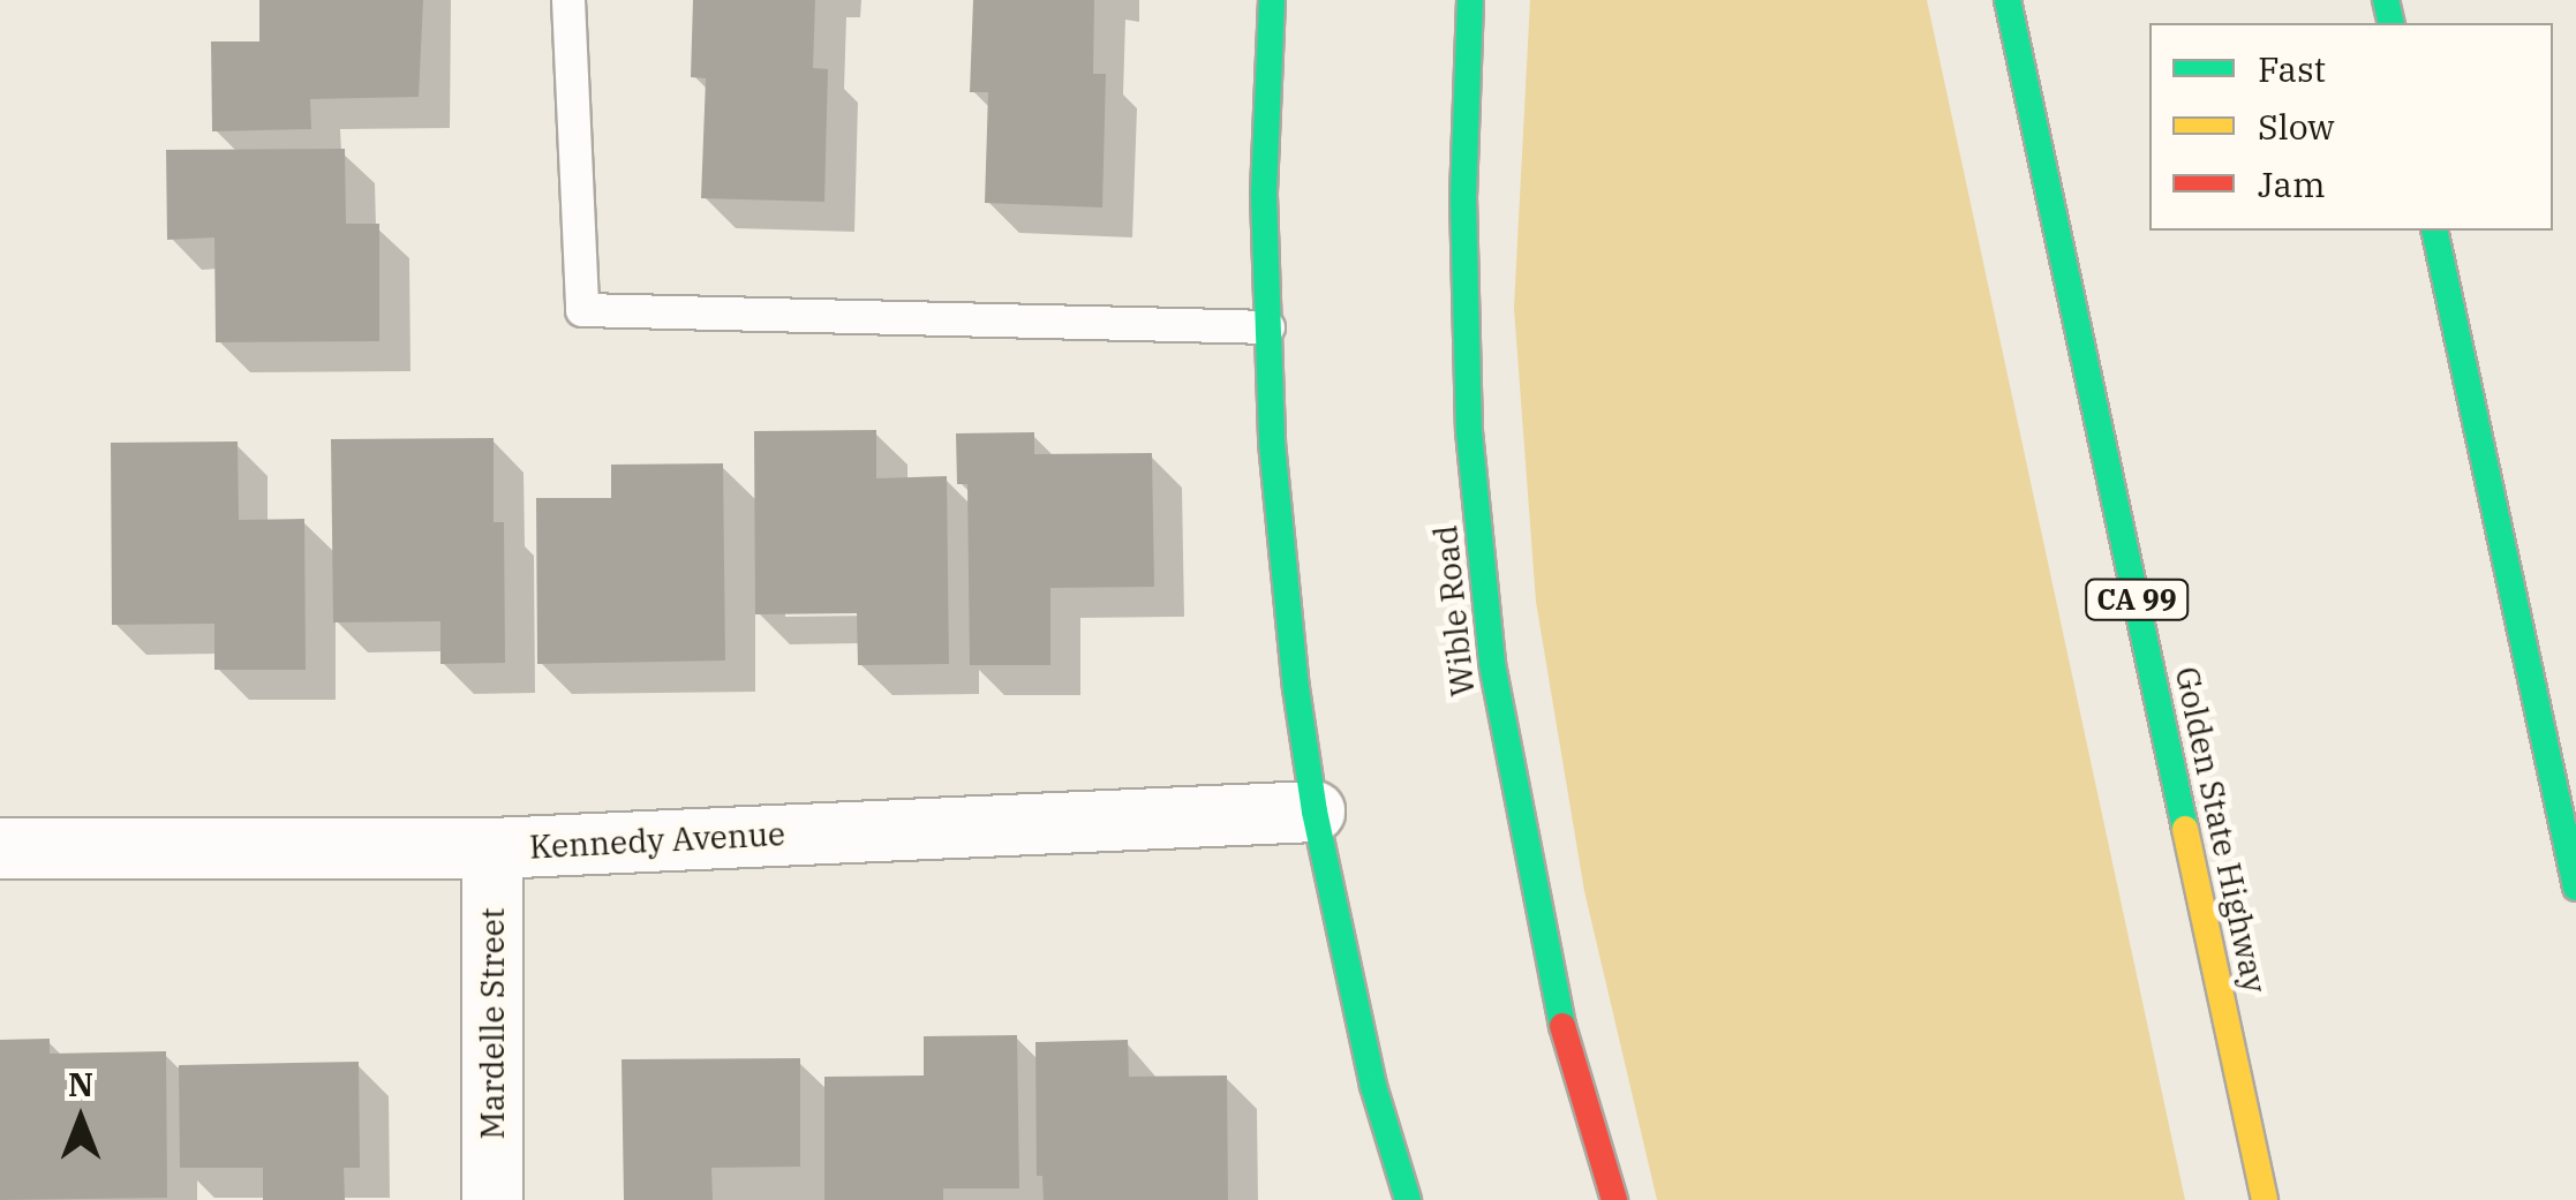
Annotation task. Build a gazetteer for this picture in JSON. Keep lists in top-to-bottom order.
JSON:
{
  "streets": {
    "main road": ["CA 99", "Wible Road", "Golden State Highway"],
    "street": ["Kennedy Avenue", "Mardelle Street"]
  },
  "crossings": [
    ["Kennedy Avenue", "Mardelle Street"]
  ],
  "legend": ["Fast", "Slow", "Jam"],
  "north": "top"
}
